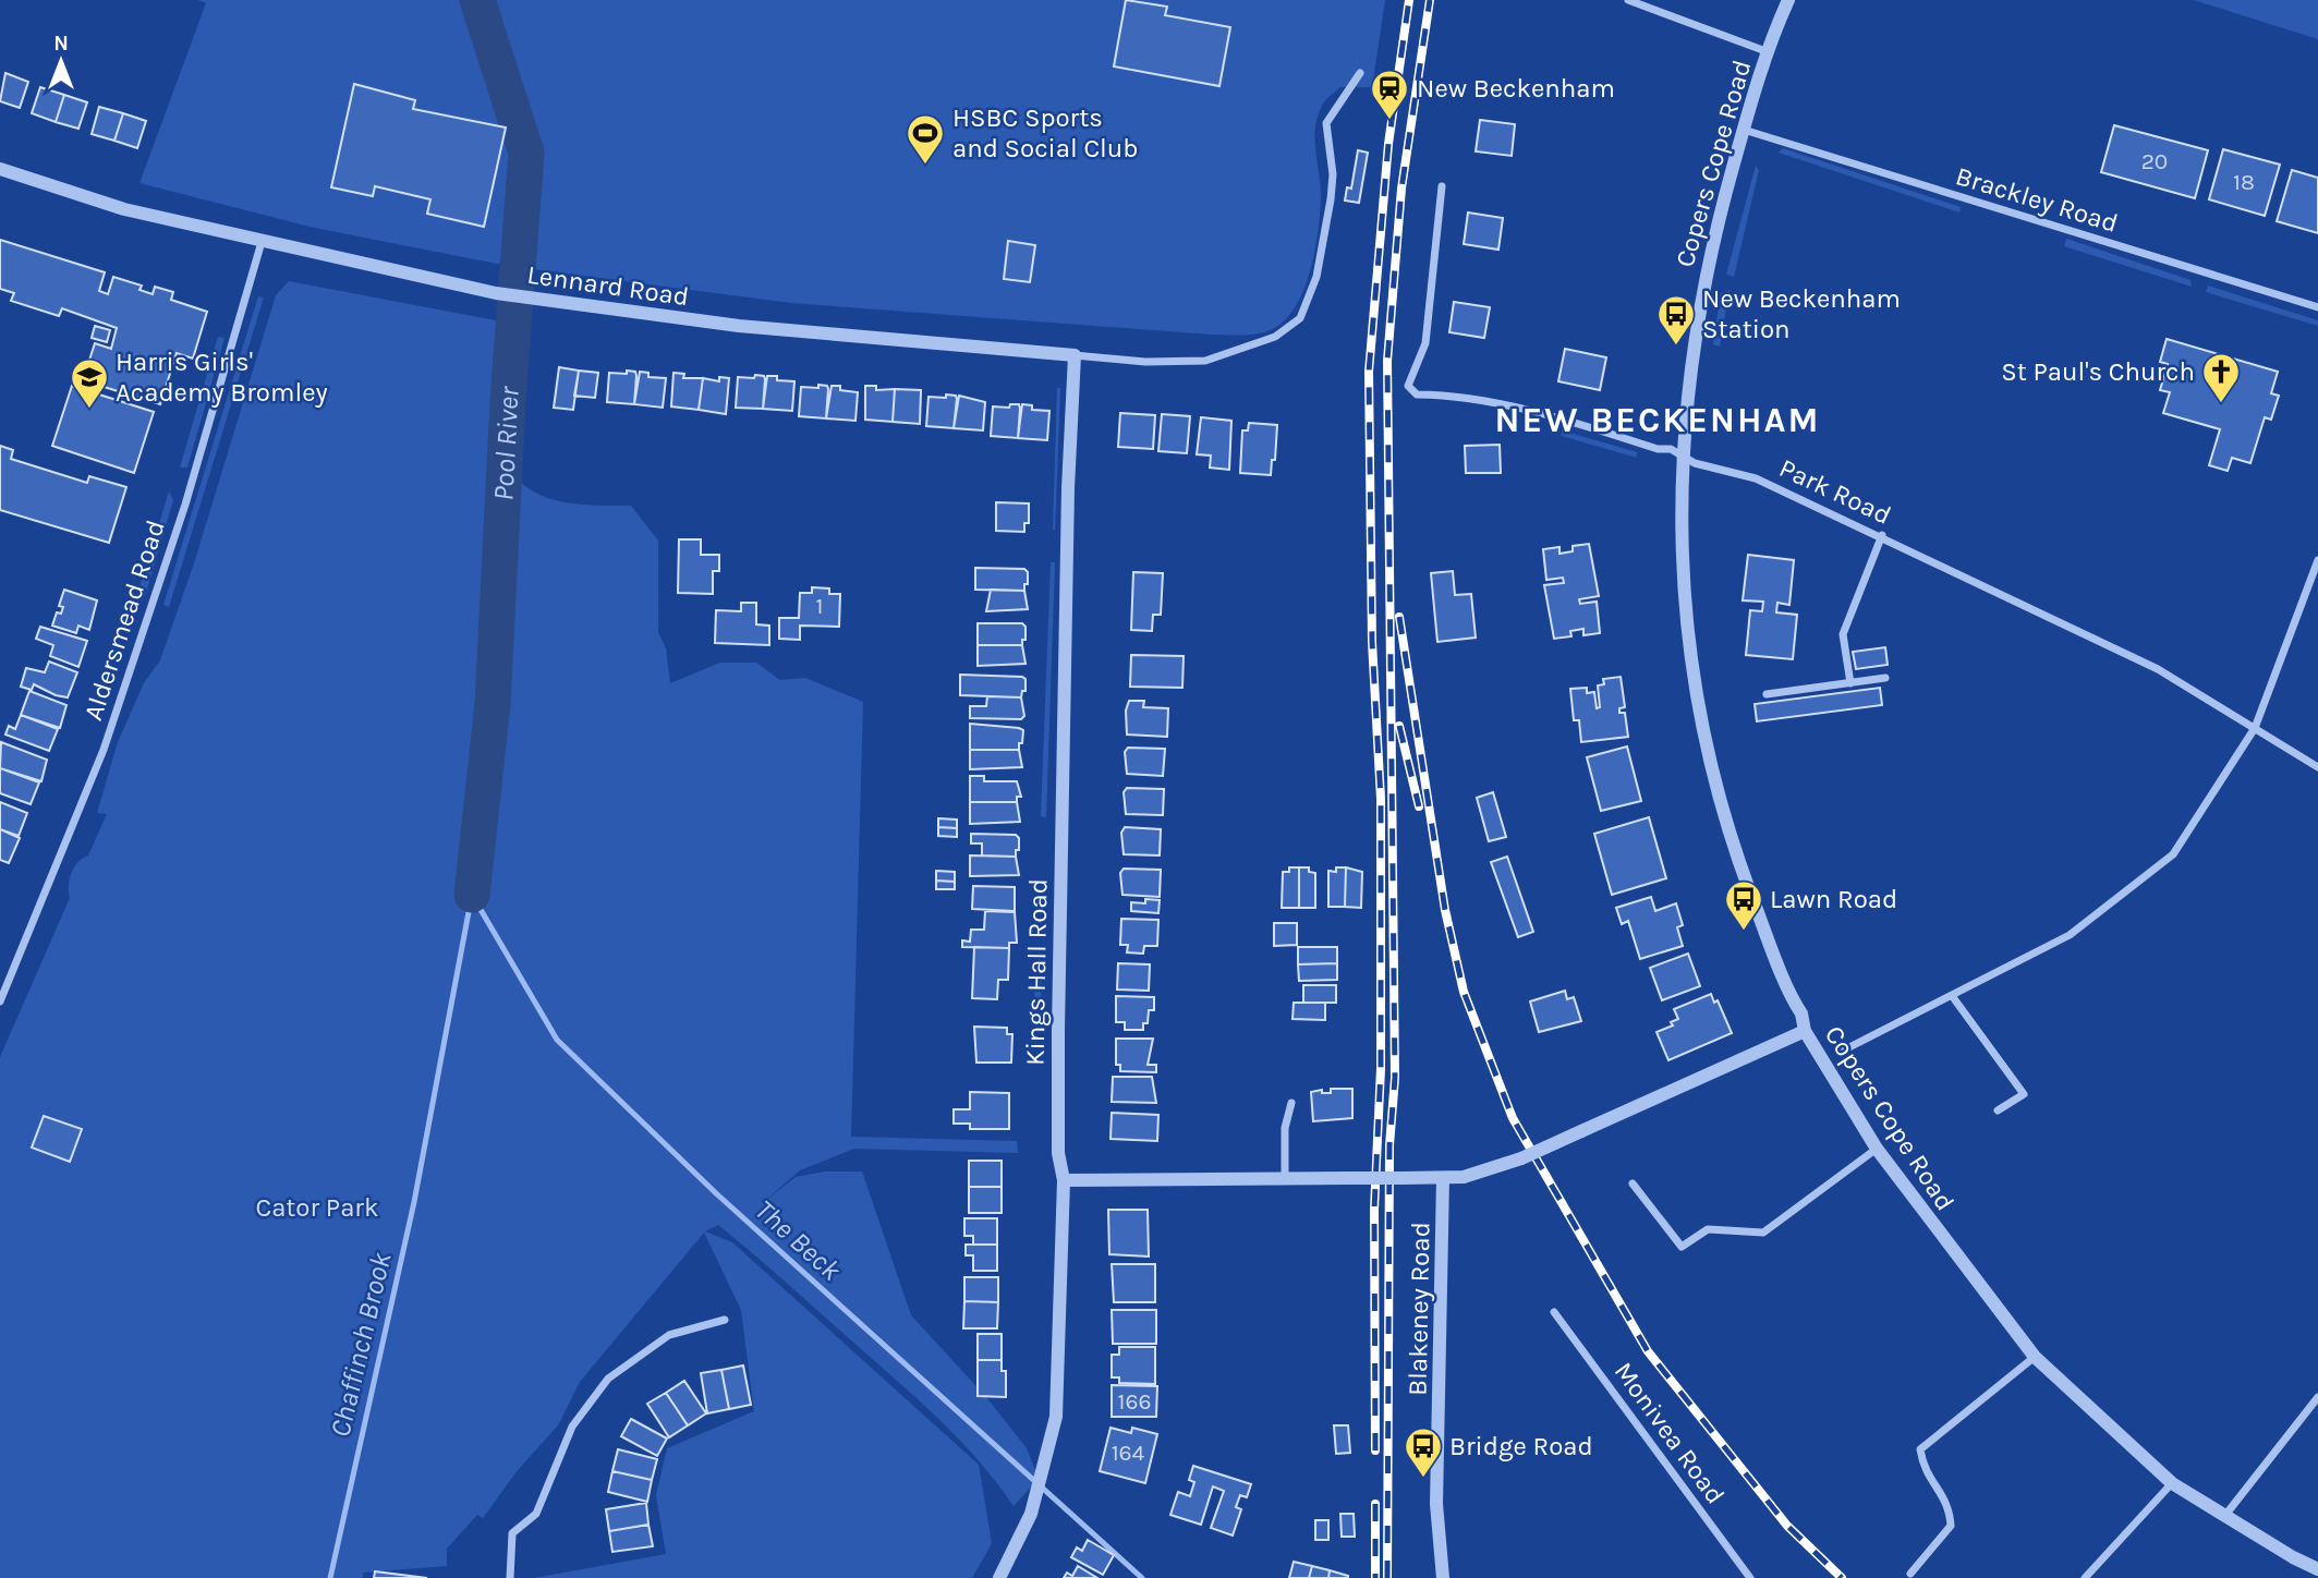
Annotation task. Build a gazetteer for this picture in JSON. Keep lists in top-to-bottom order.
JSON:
{
  "streets": {
    "street": [
      "Copers Cope Road",
      "Brackley Road",
      "Lennard Road",
      "Park Road",
      "Aldersmead Road",
      "Kings Hall Road",
      "Blakeney Road",
      "Monivea Road"
    ]
  },
  "crossings": [
    ["Copers Cope Road", "Brackley Road"],
    ["Copers Cope Road", "Park Road"],
    ["Lennard Road", "Aldersmead Road"],
    ["Lennard Road", "Kings Hall Road"]
  ],
  "districts": ["NEW BECKENHAM"],
  "water": ["Pool River", "The Beck", "Chaffinch Brook"],
  "parks": ["Cator Park"],
  "places": {
    "station": ["New Beckenham"],
    "sports": ["HSBC Sports and Social Club"],
    "bus stop": ["New Beckenham Station", "Lawn Road", "Bridge Road"],
    "church": ["St Paul's Church"],
    "school or university": ["Harris Girls' Academy Bromley"]
  },
  "house_numbers": [
    "20",
    "18",
    "1",
    "166",
    "164"
  ],
  "north": "top"
}
